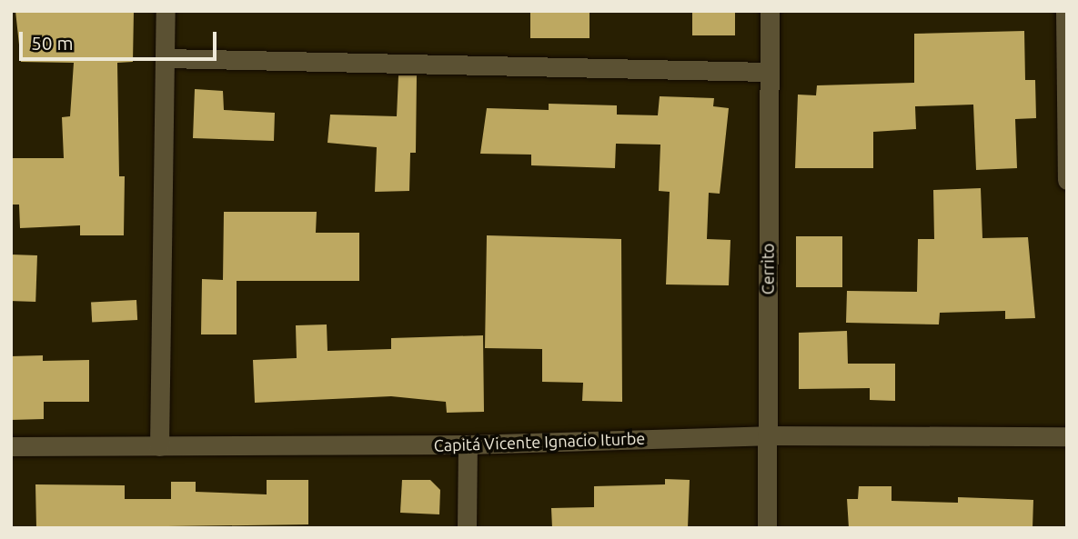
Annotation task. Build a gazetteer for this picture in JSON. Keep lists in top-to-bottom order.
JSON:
{
  "streets": {
    "street": ["Cerrito", "Capitá Vicente Ignacio Iturbe"]
  },
  "crossings": [
    ["Cerrito", "Capitá Vicente Ignacio Iturbe"]
  ],
  "scale_bar": "50 m"
}
